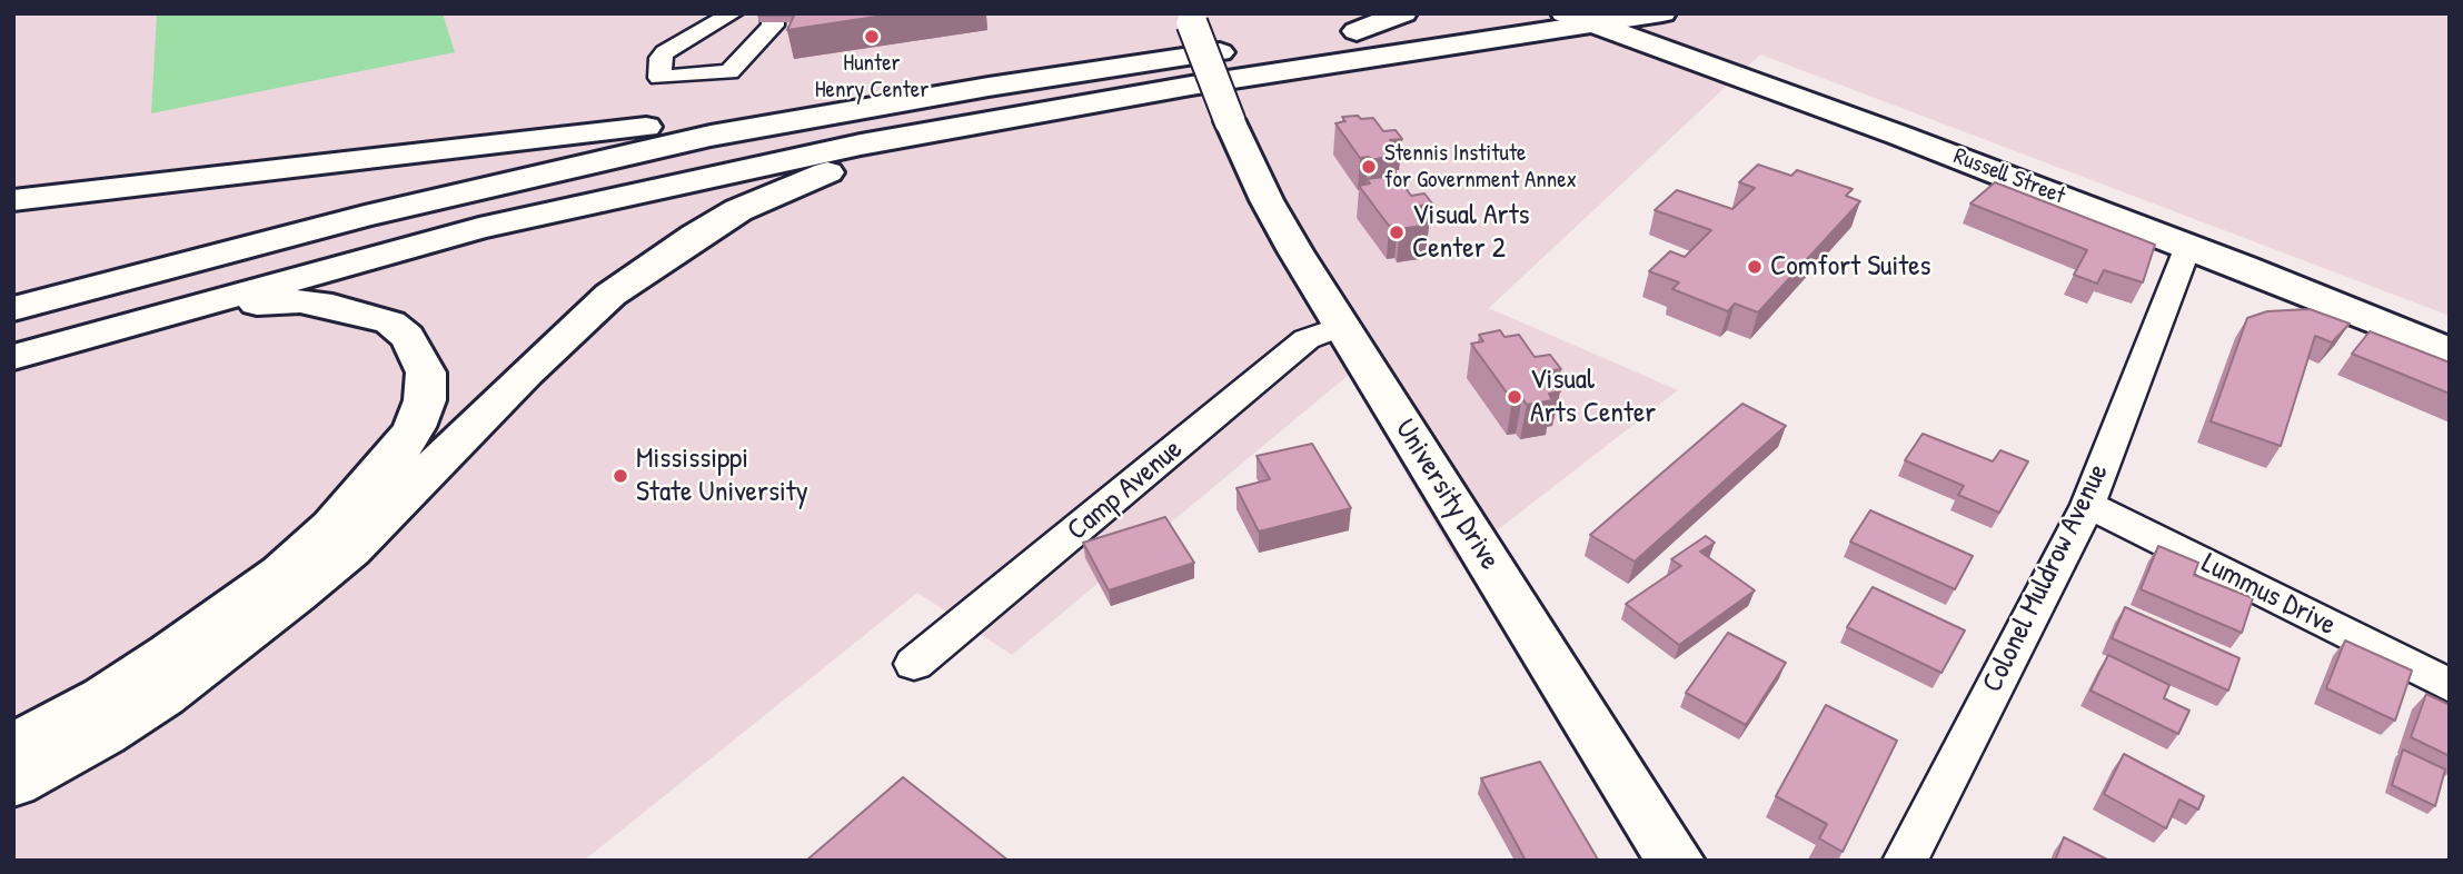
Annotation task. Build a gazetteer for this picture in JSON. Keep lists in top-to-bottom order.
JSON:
{
  "streets": {
    "main road": ["Russell Street", "University Drive"],
    "street": ["Camp Avenue", "Colonel Muldrow Avenue", "Lummus Drive"]
  },
  "crossings": [
    ["Russell Street", "Colonel Muldrow Avenue"],
    ["Camp Avenue", "University Drive"],
    ["Colonel Muldrow Avenue", "Lummus Drive"]
  ],
  "places": [
    "Hunter Henry Center",
    "Stennis Institute for Government Annex",
    "Visual Arts Center 2",
    "Comfort Suites",
    "Visual Arts Center",
    "Mississippi State University"
  ]
}
